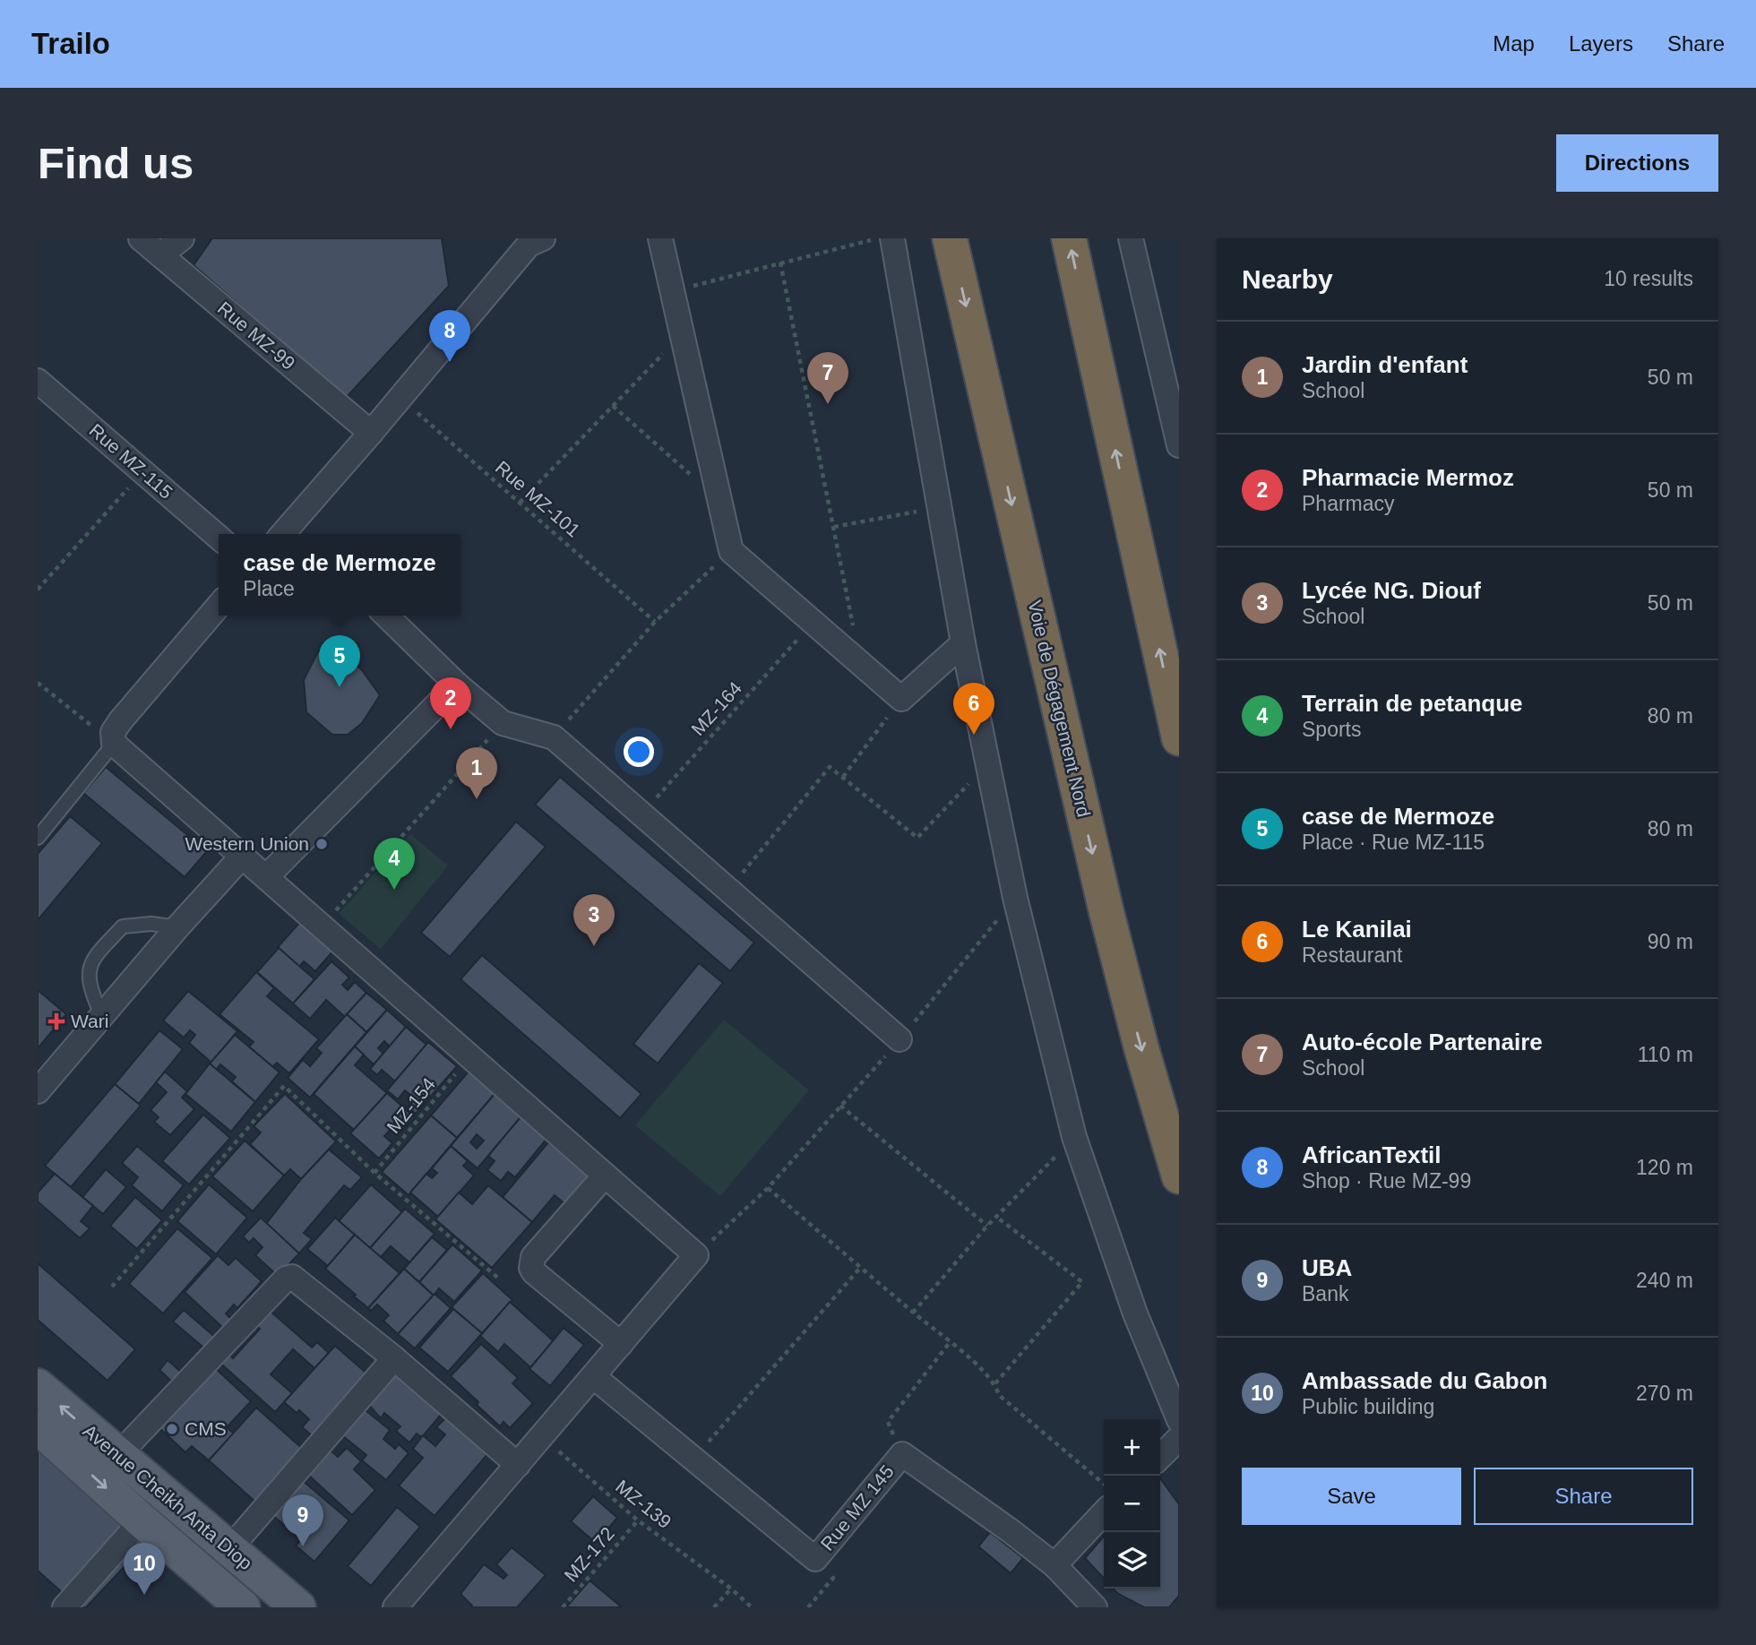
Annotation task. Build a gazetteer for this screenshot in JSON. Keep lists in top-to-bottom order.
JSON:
{
  "streets": {
    "highway": ["Voie de Dégagement Nord"],
    "main road": ["Avenue Cheikh Anta Diop"],
    "street": ["Rue MZ-99", "Rue MZ-115", "Rue MZ 145"],
    "path": [
      "Rue MZ-101",
      "MZ-164",
      "MZ-154",
      "MZ-139",
      "MZ-172"
    ]
  },
  "crossings": [
    ["MZ-139", "MZ-172"]
  ],
  "places": {
    "other": ["Western Union", "CMS"],
    "health": ["Wari"]
  },
  "page": {
    "header": "Trailo",
    "nav": ["Map", "Layers", "Share"],
    "buttons": [
      "Directions",
      ["Save", "Share"]
    ],
    "title": "Find us",
    "heading": ["Nearby", "10 results"],
    "pins": [
      "8",
      "7",
      "5",
      "2",
      "6",
      "1",
      "4",
      "3",
      "9",
      "10"
    ],
    "list": [
      {
        "mark": "1",
        "name": "Jardin d'enfant",
        "note": "School",
        "value": "50 m"
      },
      {
        "mark": "2",
        "name": "Pharmacie Mermoz",
        "note": "Pharmacy",
        "value": "50 m"
      },
      {
        "mark": "3",
        "name": "Lycée NG. Diouf",
        "note": "School",
        "value": "50 m"
      },
      {
        "mark": "4",
        "name": "Terrain de petanque",
        "note": "Sports",
        "value": "80 m"
      },
      {
        "mark": "5",
        "name": "case de Mermoze",
        "note": "Place · Rue MZ-115",
        "value": "80 m"
      },
      {
        "mark": "6",
        "name": "Le Kanilai",
        "note": "Restaurant",
        "value": "90 m"
      },
      {
        "mark": "7",
        "name": "Auto-école Partenaire",
        "note": "School",
        "value": "110 m"
      },
      {
        "mark": "8",
        "name": "AfricanTextil",
        "note": "Shop · Rue MZ-99",
        "value": "120 m"
      },
      {
        "mark": "9",
        "name": "UBA",
        "note": "Bank",
        "value": "240 m"
      },
      {
        "mark": "10",
        "name": "Ambassade du Gabon",
        "note": "Public building",
        "value": "270 m"
      }
    ],
    "popup": ["case de Mermoze", "Place"],
    "map_buttons": ["+", "−"]
  }
}
